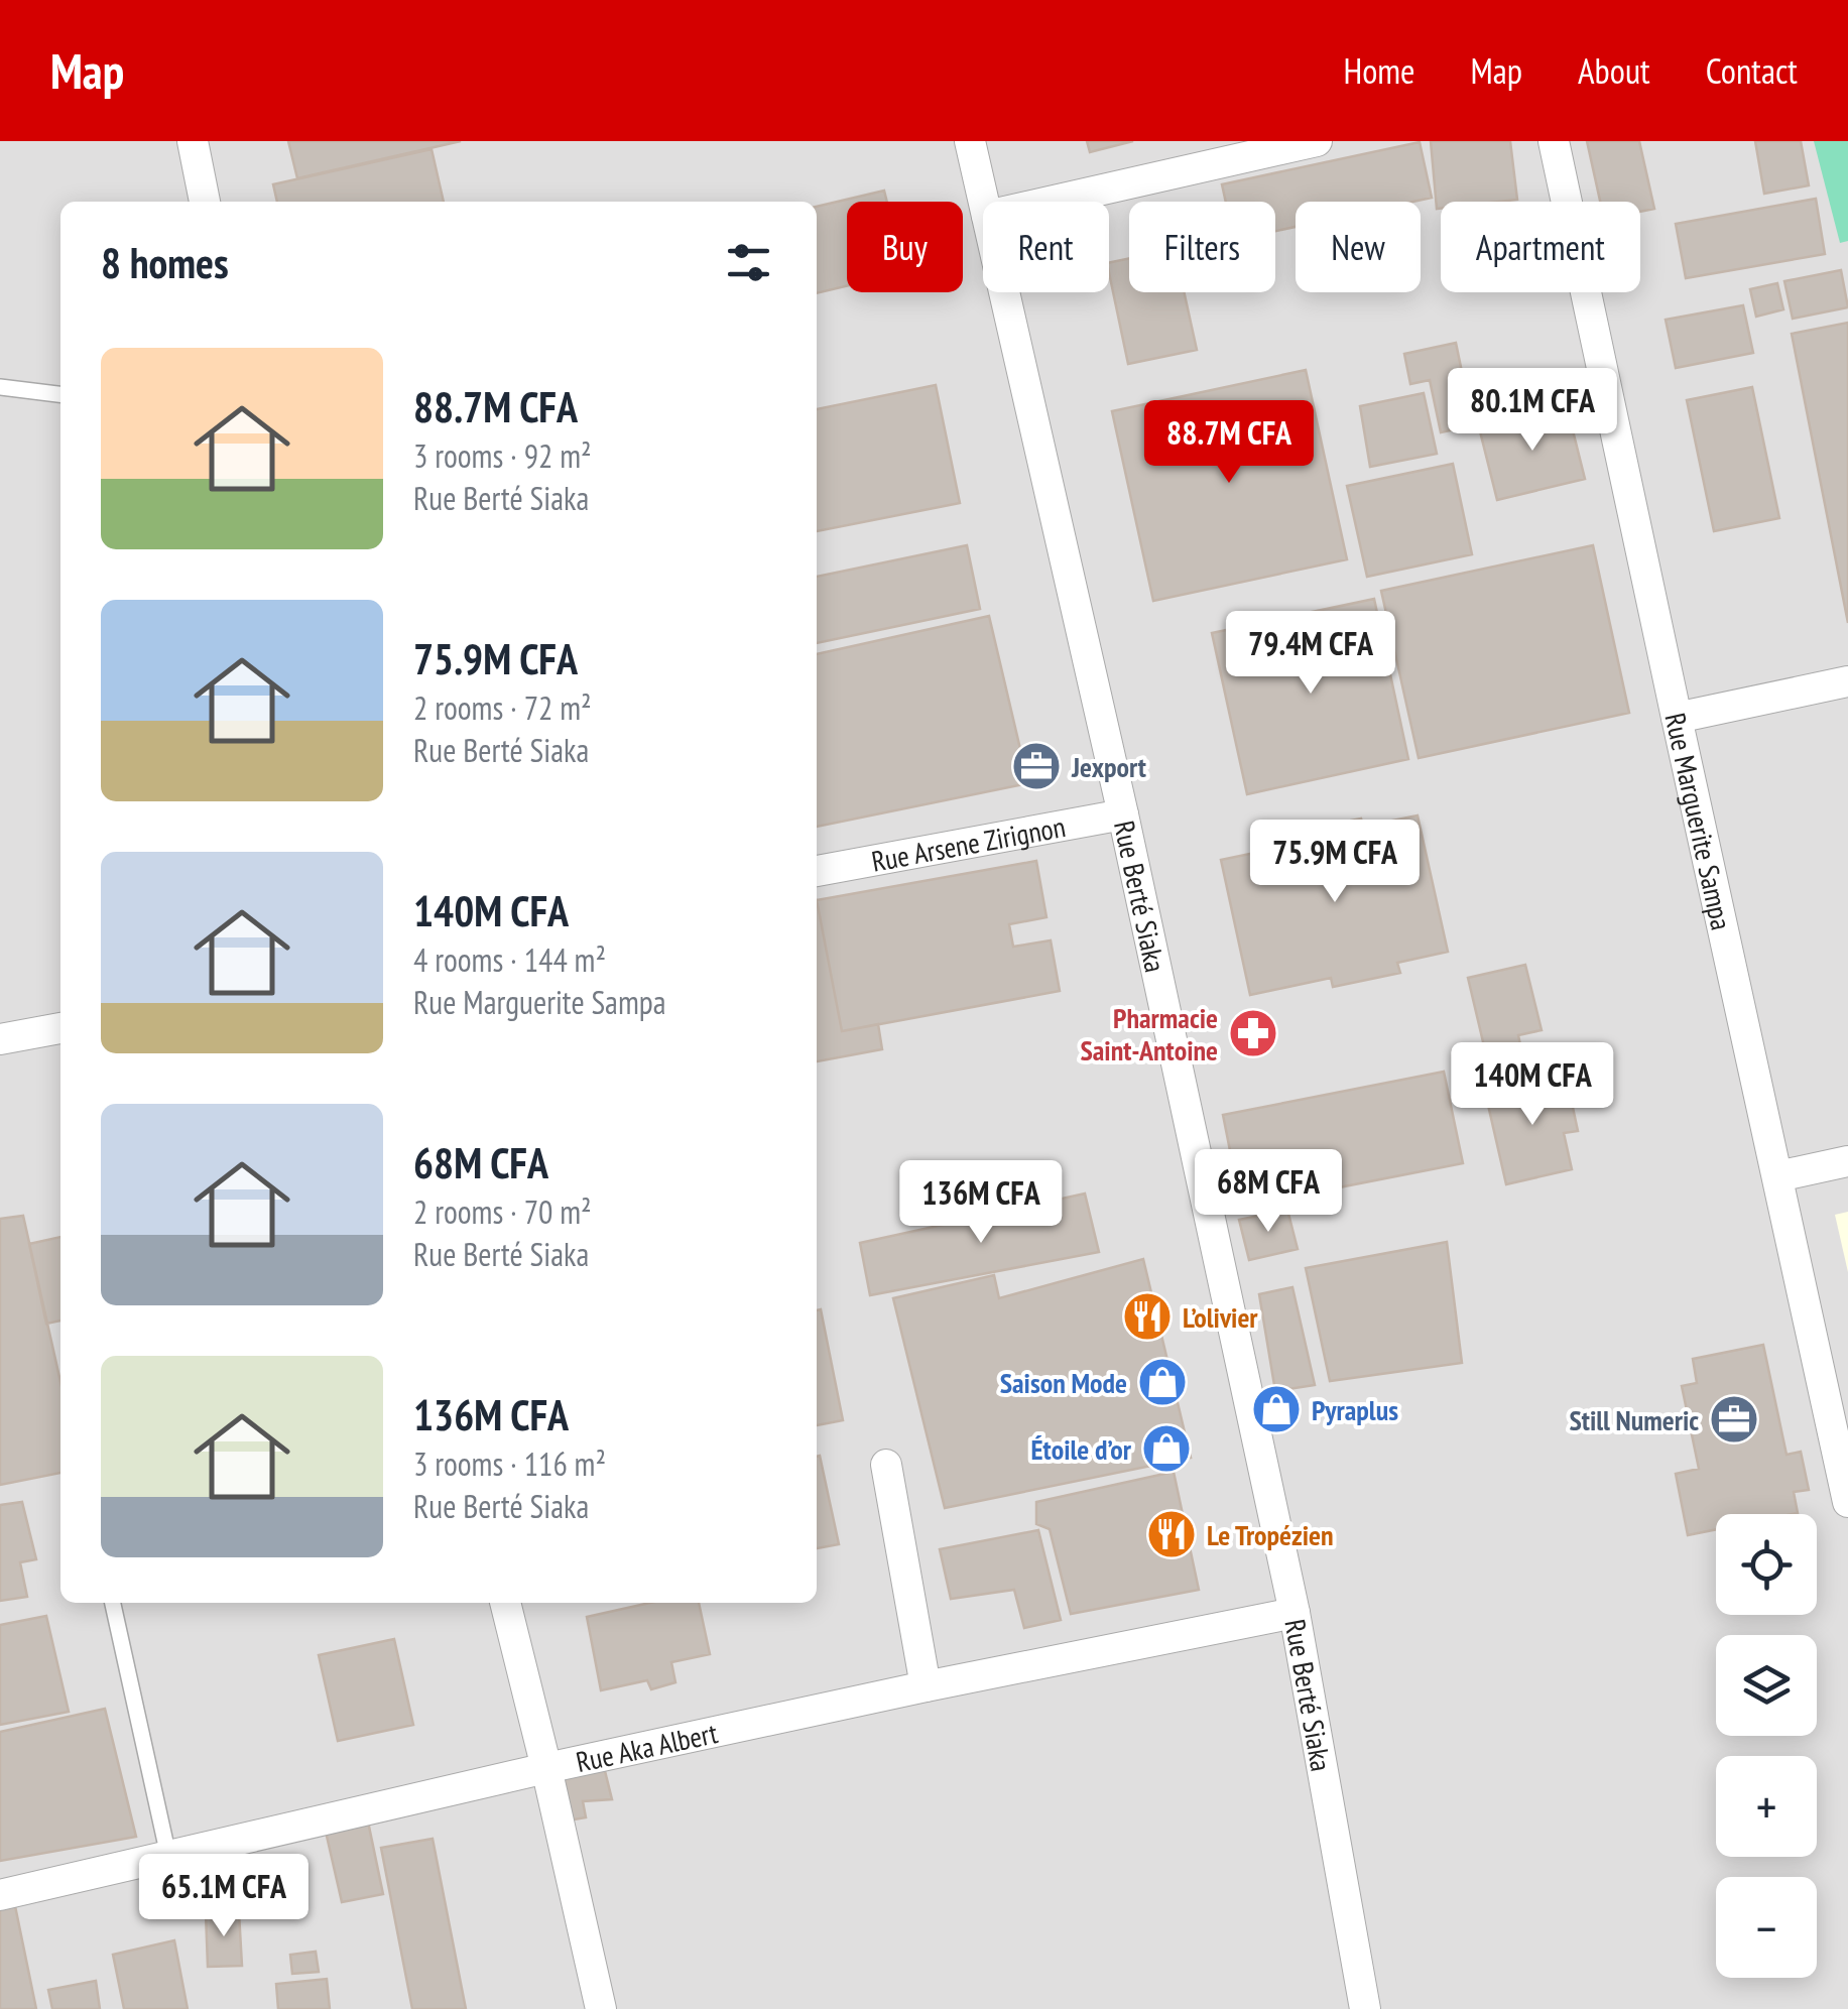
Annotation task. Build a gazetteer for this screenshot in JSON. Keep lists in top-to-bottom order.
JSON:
{
  "streets": {
    "street": [
      "Rue Marguerite Sampa",
      "Rue Arsene Zirignon",
      "Rue Berté Siaka",
      "Rue Aka Albert"
    ]
  },
  "crossings": [
    ["Rue Arsene Zirignon", "Rue Berté Siaka"],
    ["Rue Berté Siaka", "Rue Aka Albert"]
  ],
  "places": {
    "office": ["Jexport", "Still Numeric"],
    "pharmacy": ["Pharmacie Saint-Antoine"],
    "restaurant": ["L’olivier", "Le Tropézien"],
    "shop": ["Saison Mode", "Pyraplus", "Étoile d’or"]
  },
  "page": {
    "header": "Map",
    "nav": [
      "Home",
      "Map",
      "About",
      "Contact"
    ],
    "chip": [
      "Buy",
      "Rent",
      "Filters",
      "New",
      "Apartment"
    ],
    "heading": "8 homes",
    "list": [
      {
        "name": "88.7M CFA",
        "note": "3 rooms · 92 m² · Rue Berté Siaka"
      },
      {
        "name": "75.9M CFA",
        "note": "2 rooms · 72 m² · Rue Berté Siaka"
      },
      {
        "name": "140M CFA",
        "note": "4 rooms · 144 m² · Rue Marguerite Sampa"
      },
      {
        "name": "68M CFA",
        "note": "2 rooms · 70 m² · Rue Berté Siaka"
      },
      {
        "name": "136M CFA",
        "note": "3 rooms · 116 m² · Rue Berté Siaka"
      }
    ],
    "price": [
      "80.1M CFA",
      "88.7M CFA",
      "79.4M CFA",
      "75.9M CFA",
      "140M CFA",
      "68M CFA",
      "136M CFA",
      "65.1M CFA"
    ],
    "map_buttons": ["+", "−"]
  }
}
